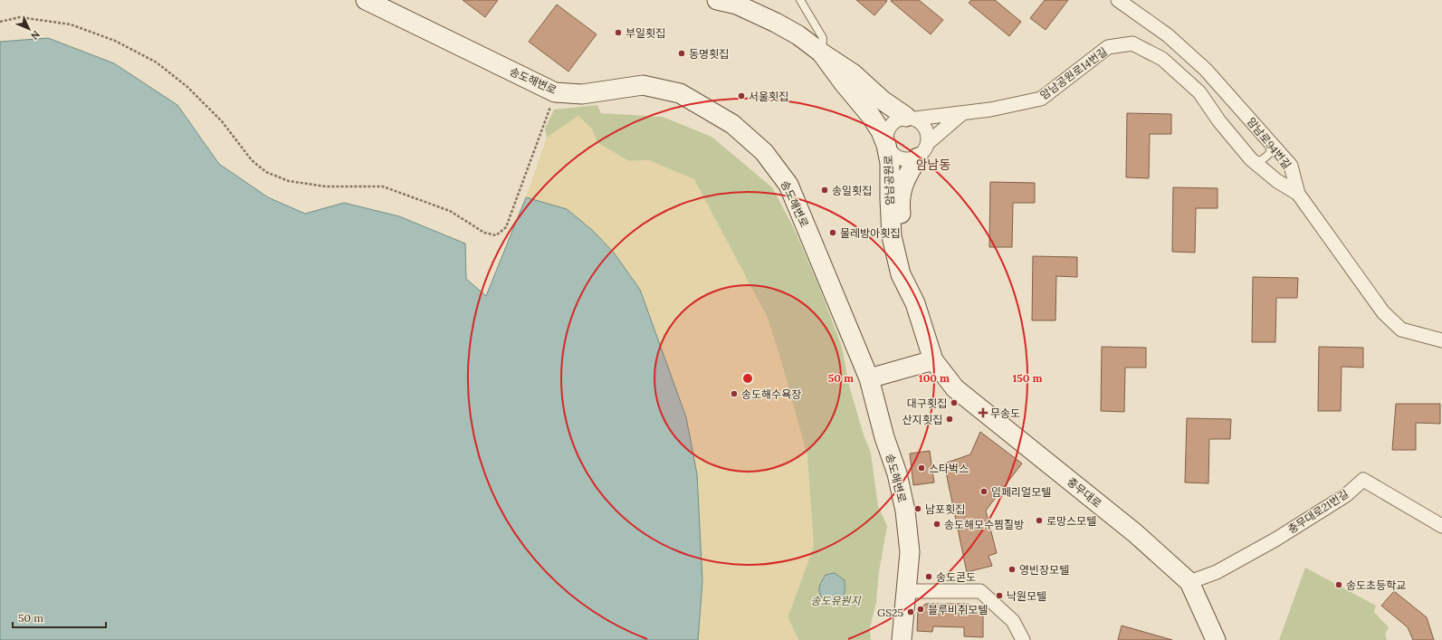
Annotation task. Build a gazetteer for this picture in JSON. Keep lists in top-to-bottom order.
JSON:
{
  "streets": {
    "street": [
      "암남공원로14번길",
      "송도해변로",
      "암남로94번길",
      "암남공원로",
      "충무대로",
      "충무대로21번길"
    ]
  },
  "crossings": [
    ["암남공원로14번길", "암남로94번길"],
    ["암남공원로14번길", "암남공원로"],
    ["암남공원로", "충무대로"],
    ["충무대로", "충무대로21번길"]
  ],
  "districts": ["암남동"],
  "parks": ["송도유원지"],
  "places": {
    "other": [
      "부일횟집",
      "동명횟집",
      "서울횟집",
      "송일횟집",
      "물레방아횟집",
      "송도해수욕장",
      "대구횟집",
      "산지횟집",
      "스타벅스",
      "임페리얼모텔",
      "남포횟집",
      "로망스모텔",
      "송도해모수찜질방",
      "영빈장모텔",
      "송도콘도",
      "송도초등학교",
      "낙원모텔",
      "블루비취모텔",
      "GS25"
    ],
    "health": ["무송도"]
  },
  "scale_bar": "50 m",
  "north": "bottom right",
  "rings": ["50 m", "100 m", "150 m"]
}
